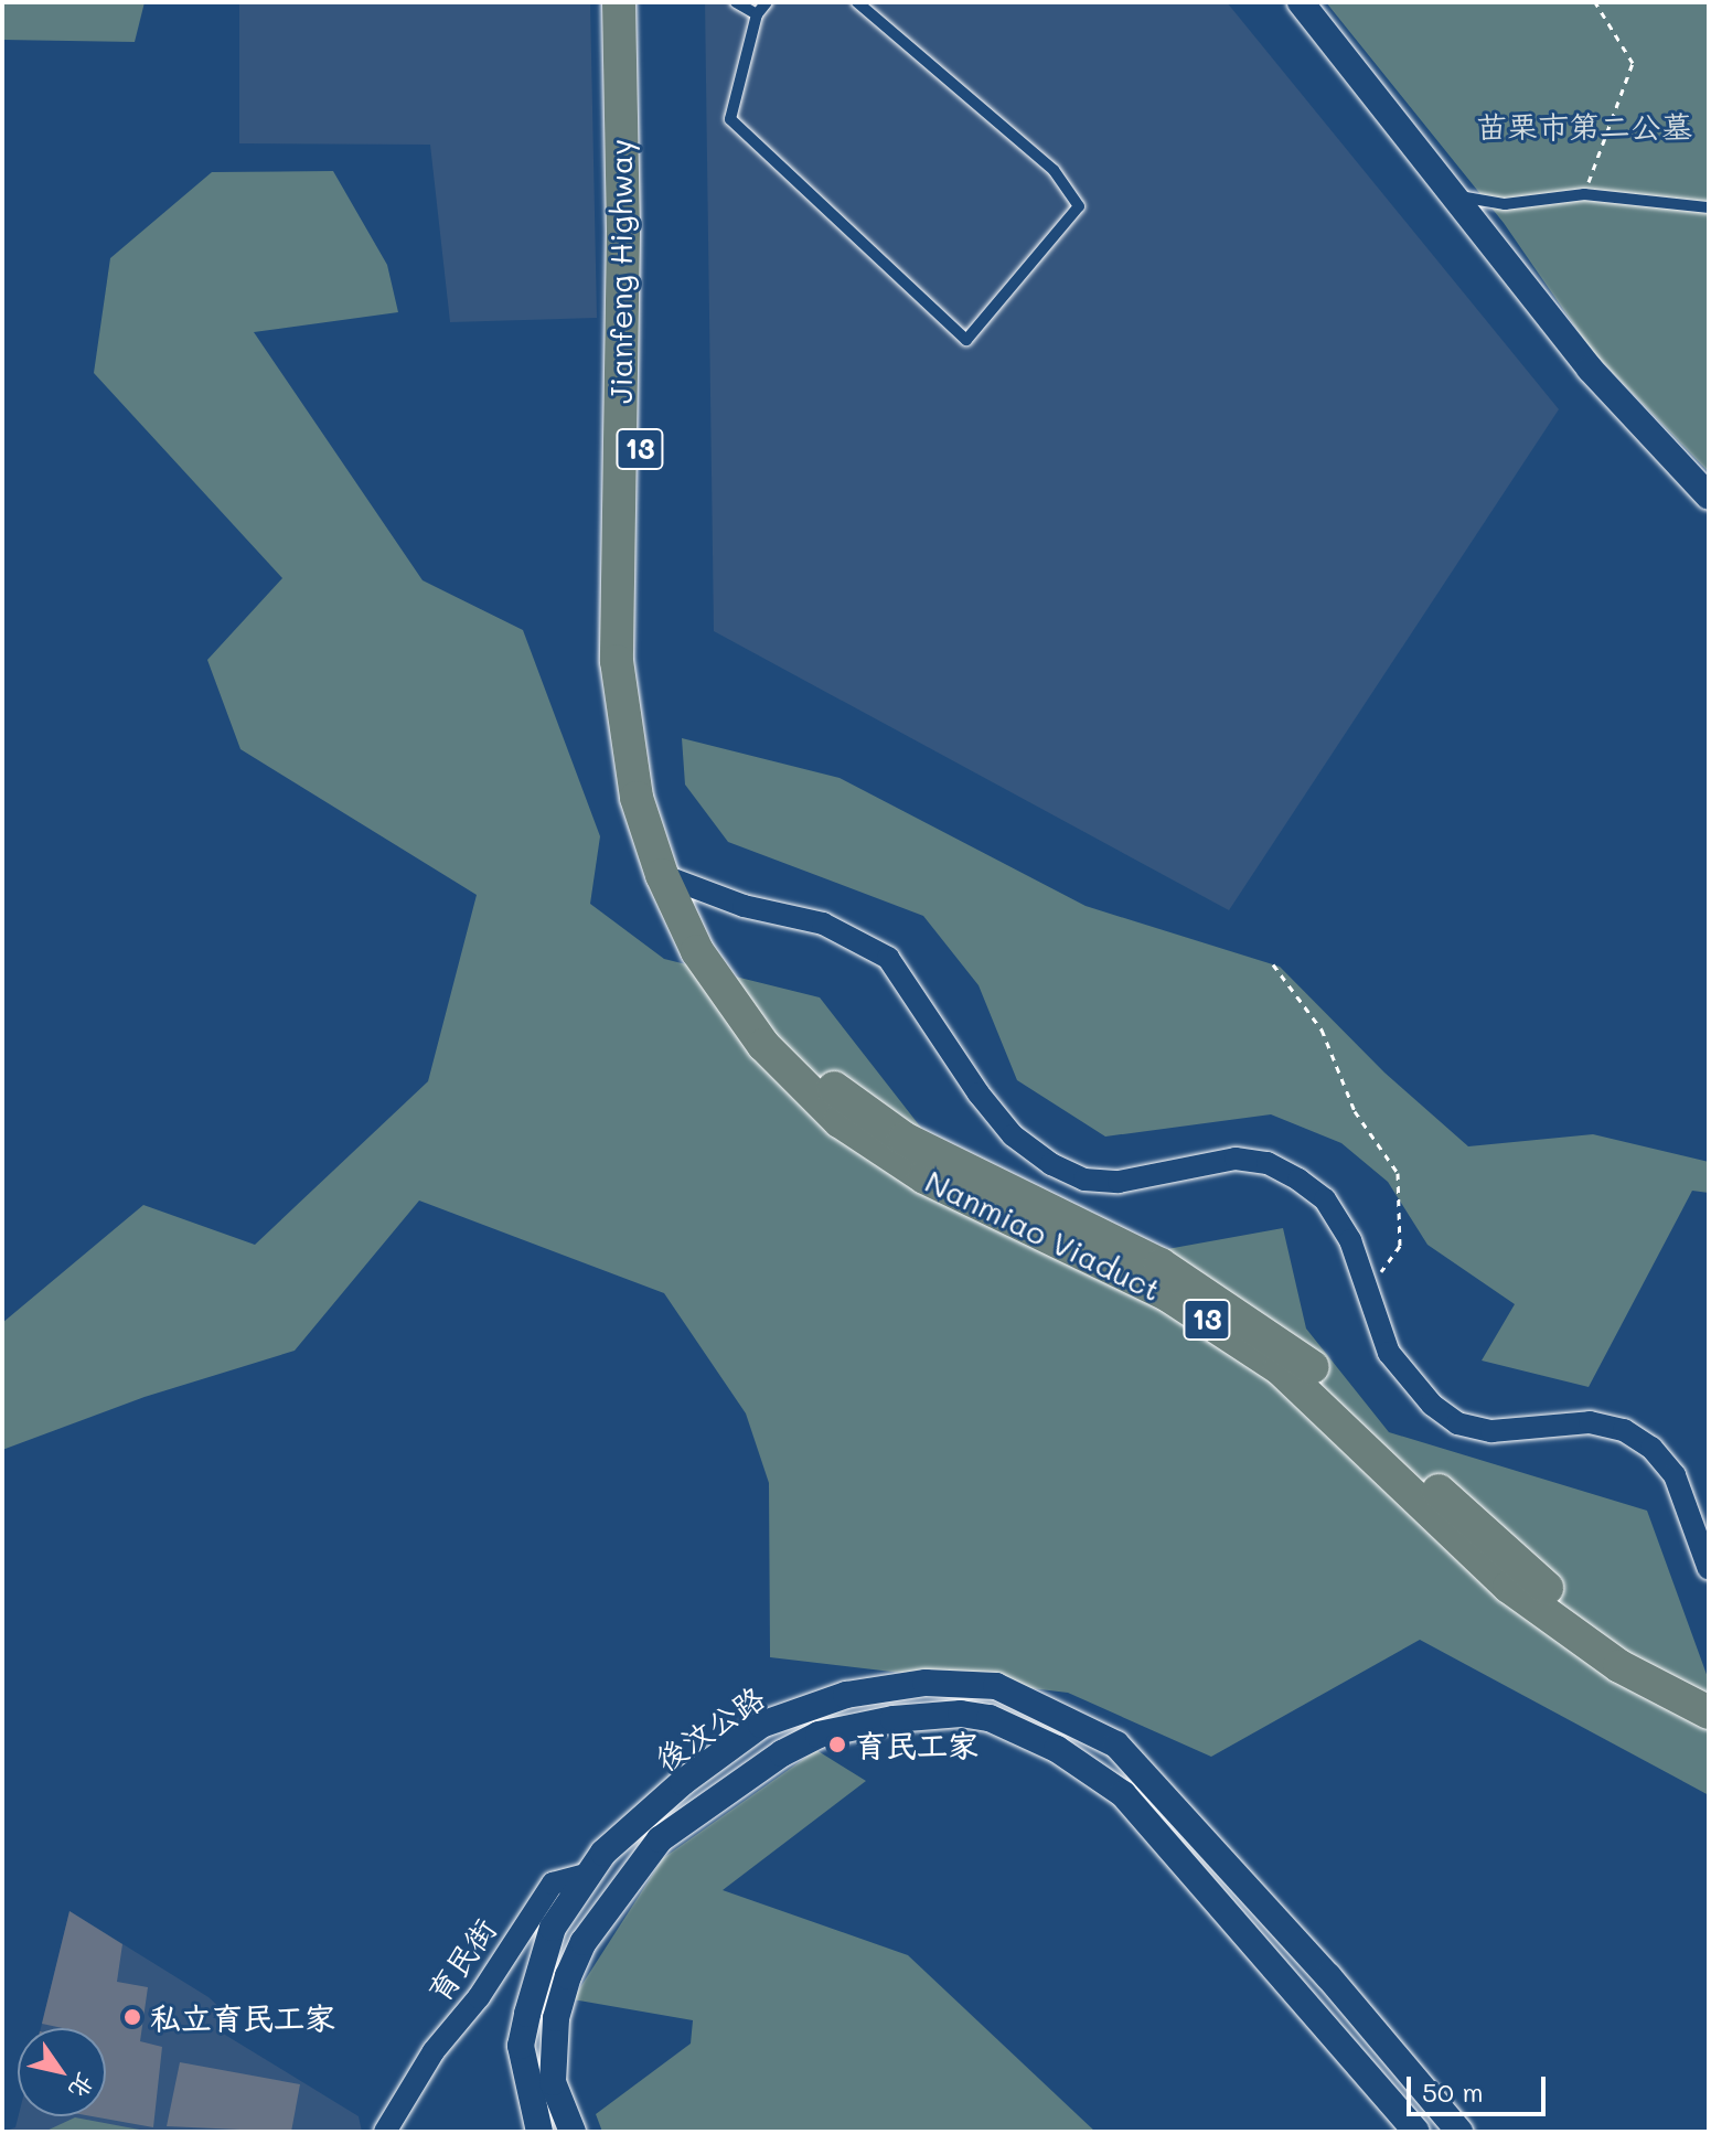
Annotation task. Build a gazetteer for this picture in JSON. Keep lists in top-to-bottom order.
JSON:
{
  "streets": {
    "main road": ["Jianfeng Highway", "13", "Nanmiao Viaduct"],
    "street": ["後汶公路", "育民街"]
  },
  "crossings": [
    ["Jianfeng Highway", "Nanmiao Viaduct"],
    ["後汶公路", "育民街"]
  ],
  "parks": ["苗栗市第二公墓"],
  "places": ["育民工家", "私立育民工家"],
  "scale_bar": "50 m",
  "north": "bottom right"
}
